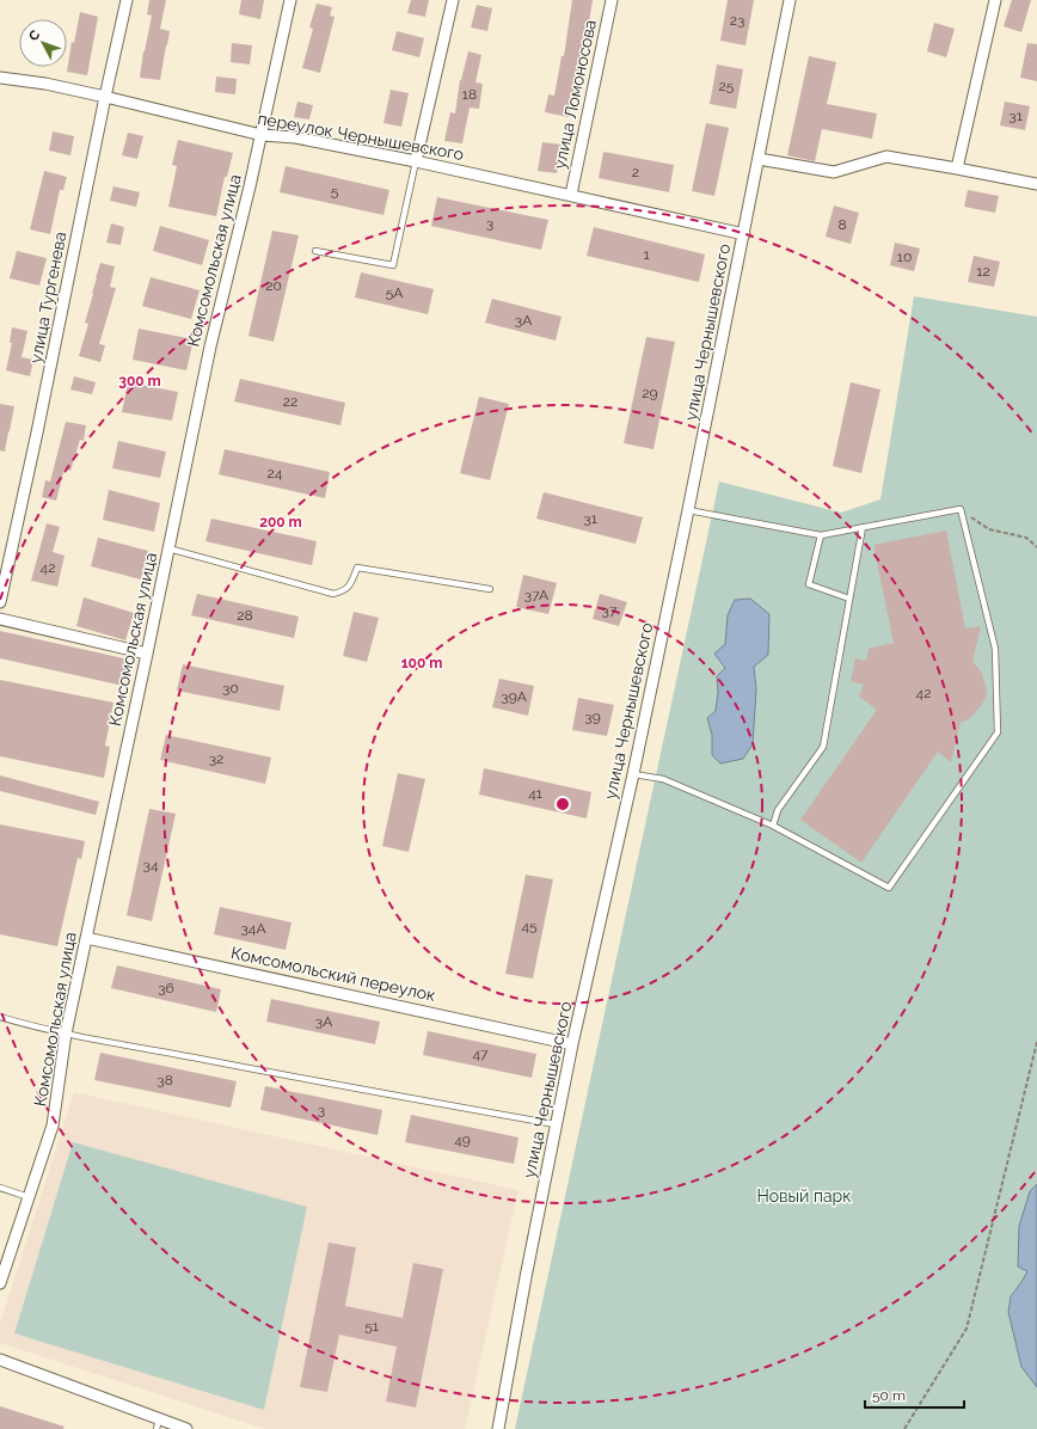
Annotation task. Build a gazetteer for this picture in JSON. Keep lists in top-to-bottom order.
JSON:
{
  "streets": {
    "street": [
      "улица Ломоносова",
      "переулок Чернышевского",
      "Комсомольская улица",
      "улица Тургенева",
      "улица Чернышевского",
      "Комсомольский переулок"
    ]
  },
  "crossings": [
    ["улица Ломоносова", "переулок Чернышевского"],
    ["переулок Чернышевского", "Комсомольская улица"],
    ["переулок Чернышевского", "улица Тургенева"],
    ["переулок Чернышевского", "улица Чернышевского"],
    ["Комсомольская улица", "Комсомольский переулок"],
    ["улица Чернышевского", "Комсомольский переулок"]
  ],
  "parks": ["Новый парк"],
  "house_numbers": [
    "23",
    "25",
    "18",
    "31",
    "2",
    "5",
    "3",
    "8",
    "1",
    "10",
    "12",
    "20",
    "5А",
    "3А",
    "29",
    "22",
    "24",
    "31",
    "42",
    "37А",
    "37",
    "28",
    "30",
    "42",
    "39А",
    "39",
    "32",
    "41",
    "34",
    "45",
    "34А",
    "36",
    "3А",
    "47",
    "38",
    "3",
    "49",
    "51"
  ],
  "scale_bar": "50 m",
  "north": "top left",
  "rings": ["300 m", "200 m", "100 m"]
}
